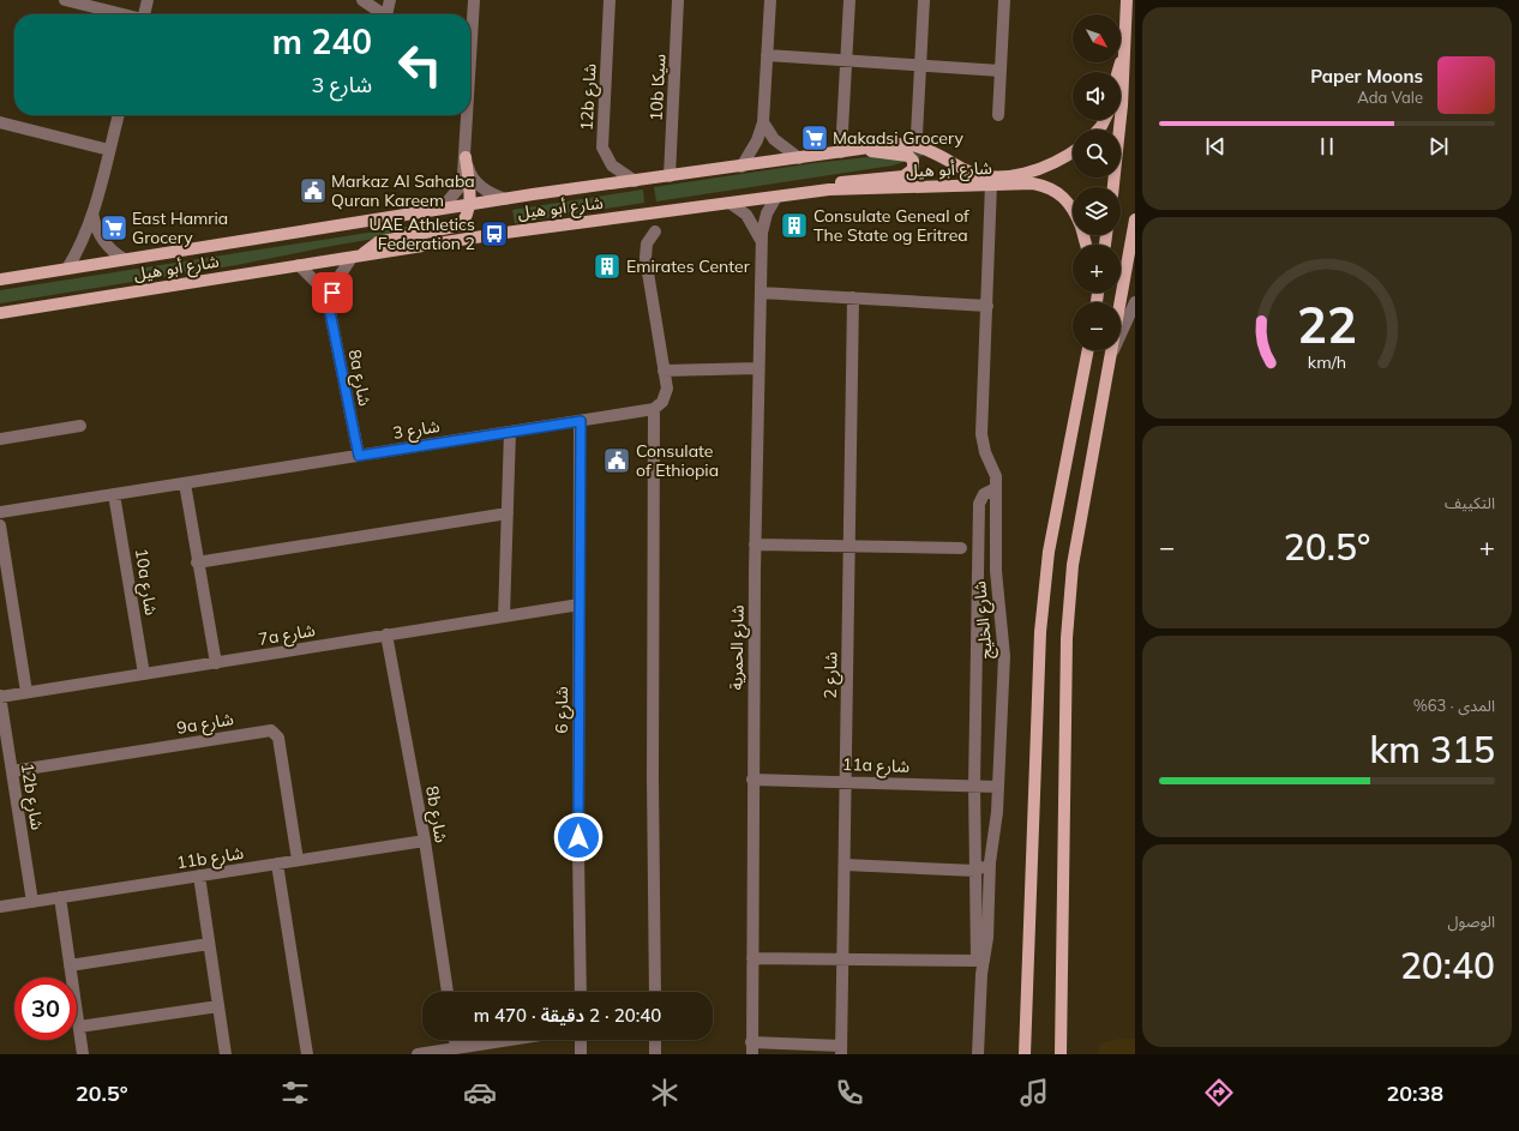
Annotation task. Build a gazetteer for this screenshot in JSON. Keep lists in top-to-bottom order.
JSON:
{
  "streets": {
    "main road": ["شارع أبو هيل"],
    "street": [
      "10b سيكا",
      "12b شارع",
      "8a شارع",
      "شارع 3",
      "10a شارع",
      "شارع الخليج",
      "7a شارع",
      "شارع الحمرية",
      "شارع 2",
      "شارع 6",
      "9a شارع",
      "11a شارع",
      "8b شارع",
      "11b شارع"
    ]
  },
  "crossings": [
    ["10b سيكا", "شارع أبو هيل"],
    ["12b شارع", "شارع أبو هيل"],
    ["12b شارع", "7a شارع"],
    ["12b شارع", "9a شارع"],
    ["12b شارع", "11b شارع"],
    ["شارع أبو هيل", "8a شارع"],
    ["شارع أبو هيل", "شارع الخليج"],
    ["شارع أبو هيل", "شارع الحمرية"],
    ["8a شارع", "شارع 3"],
    ["شارع 3", "10a شارع"],
    ["شارع 3", "شارع 6"],
    ["10a شارع", "7a شارع"],
    ["شارع الخليج", "11a شارع"],
    ["7a شارع", "شارع 6"],
    ["7a شارع", "8b شارع"],
    ["شارع الحمرية", "11a شارع"],
    ["شارع 2", "11a شارع"],
    ["9a شارع", "11b شارع"],
    ["8b شارع", "11b شارع"]
  ],
  "places": {
    "supermarket": ["Makadsi Grocery", "East Hamria Grocery"],
    "public building": ["Markaz Al Sahaba Quran Kareem", "Consulate of Ethiopia"],
    "building": ["Consulate Geneal of The State og Eritrea", "Emirates Center"],
    "bus stop": ["UAE Athletics Federation 2"]
  },
  "north": "bottom right",
  "page": {
    "map_buttons": ["+", "−"],
    "turn": ["240 m", "شارع 3"],
    "song": ["Paper Moons", "Ada Vale"],
    "tile": [
      "التكييف",
      ["المدى · 63%", "315 km"],
      ["الوصول", "20:40"]
    ],
    "heat": ["−", "20.5°", "+"],
    "limit": "30",
    "trip": "20:40 · 2 دقيقة · 470 m",
    "tabs": ["20:38", "20.5°"],
    "gauge": ["22", "km/h"]
  }
}
